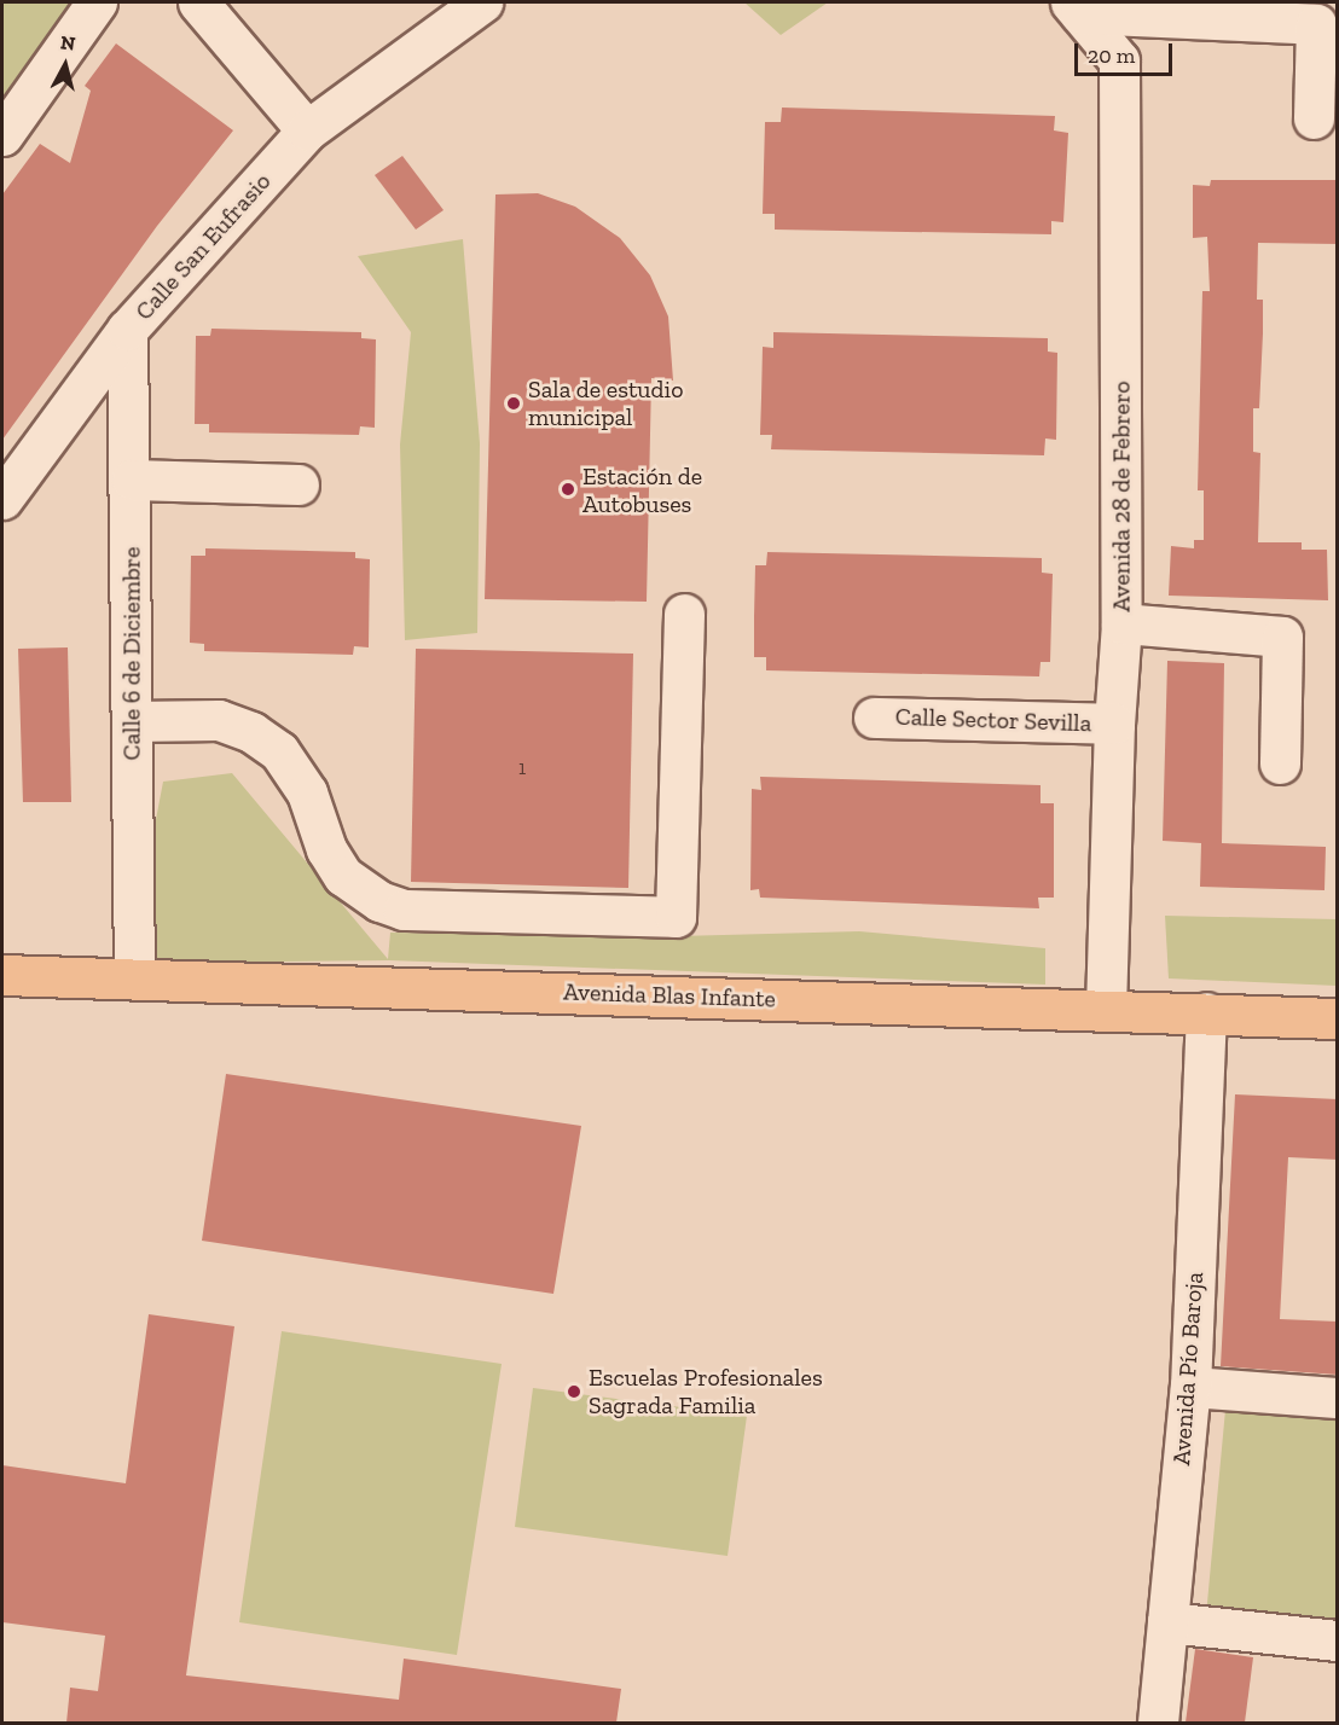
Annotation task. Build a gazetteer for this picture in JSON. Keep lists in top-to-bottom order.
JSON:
{
  "streets": {
    "main road": ["Avenida Blas Infante"],
    "street": [
      "Calle San Eufrasio",
      "Avenida 28 de Febrero",
      "Calle 6 de Diciembre",
      "Calle Sector Sevilla",
      "Avenida Pío Baroja"
    ]
  },
  "crossings": [
    ["Calle San Eufrasio", "Calle 6 de Diciembre"],
    ["Avenida 28 de Febrero", "Calle Sector Sevilla"],
    ["Avenida 28 de Febrero", "Avenida Blas Infante"],
    ["Calle 6 de Diciembre", "Avenida Blas Infante"],
    ["Avenida Blas Infante", "Avenida Pío Baroja"]
  ],
  "places": ["Sala de estudio municipal", "Estación de Autobuses", "Escuelas Profesionales Sagrada Familia"],
  "house_numbers": ["1"],
  "scale_bar": "20 m",
  "north": "top"
}
